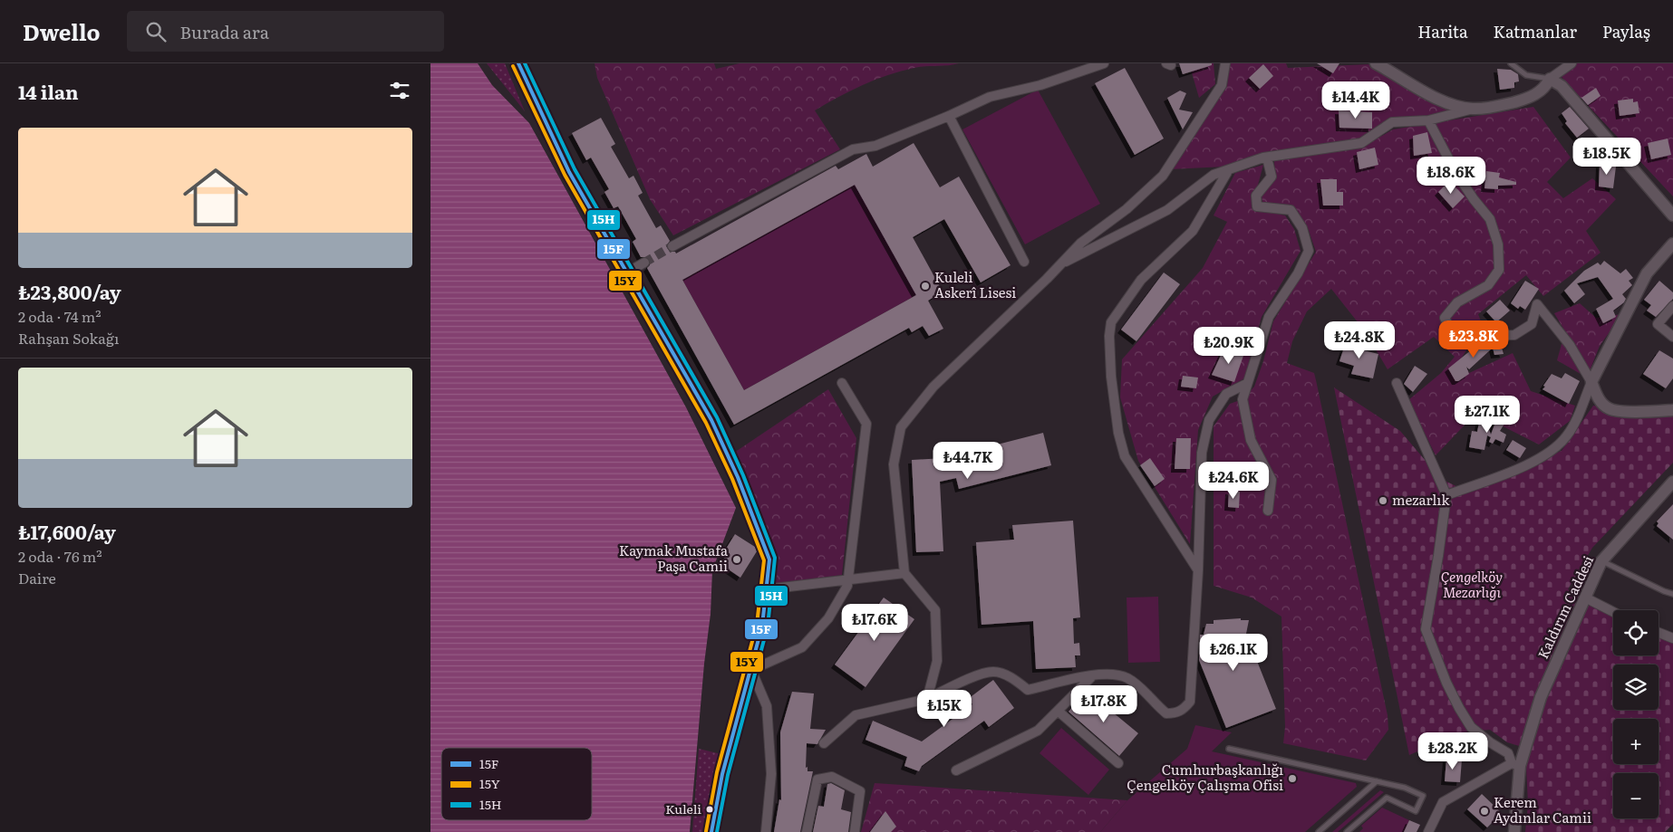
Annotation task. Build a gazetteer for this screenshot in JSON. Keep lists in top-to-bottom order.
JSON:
{
  "streets": {
    "street": ["Kaldırım Caddesi"]
  },
  "parks": ["Çengelköy Mezarlığı"],
  "places": [
    "Kuleli Askerî Lisesi",
    "mezarlık",
    "Kaymak Mustafa Paşa Camii",
    "Cumhurbaşkanlığı Çengelköy Çalışma Ofisi",
    "Kuleli",
    "Kerem Aydınlar Camii"
  ],
  "lines": ["transit line 15F", "transit line 15H", "transit line 15Y"],
  "legend": ["15F", "15Y", "15H"],
  "page": {
    "header": "Dwello",
    "search": "Burada ara",
    "nav": ["Harita", "Katmanlar", "Paylaş"],
    "heading": "14 ilan",
    "price": [
      "₺14.4K",
      "₺18.5K",
      "₺18.6K",
      "₺23.8K",
      "₺24.8K",
      "₺20.9K",
      "₺27.1K",
      "₺44.7K",
      "₺24.6K",
      "₺17.6K",
      "₺26.1K",
      "₺17.8K",
      "₺15K",
      "₺28.2K"
    ],
    "list": [
      {
        "name": "₺23,800/ay",
        "note": "2 oda · 74 m² · Rahşan Sokağı"
      },
      {
        "name": "₺17,600/ay",
        "note": "2 oda · 76 m² · Daire"
      }
    ],
    "map_buttons": ["+", "−"]
  }
}
